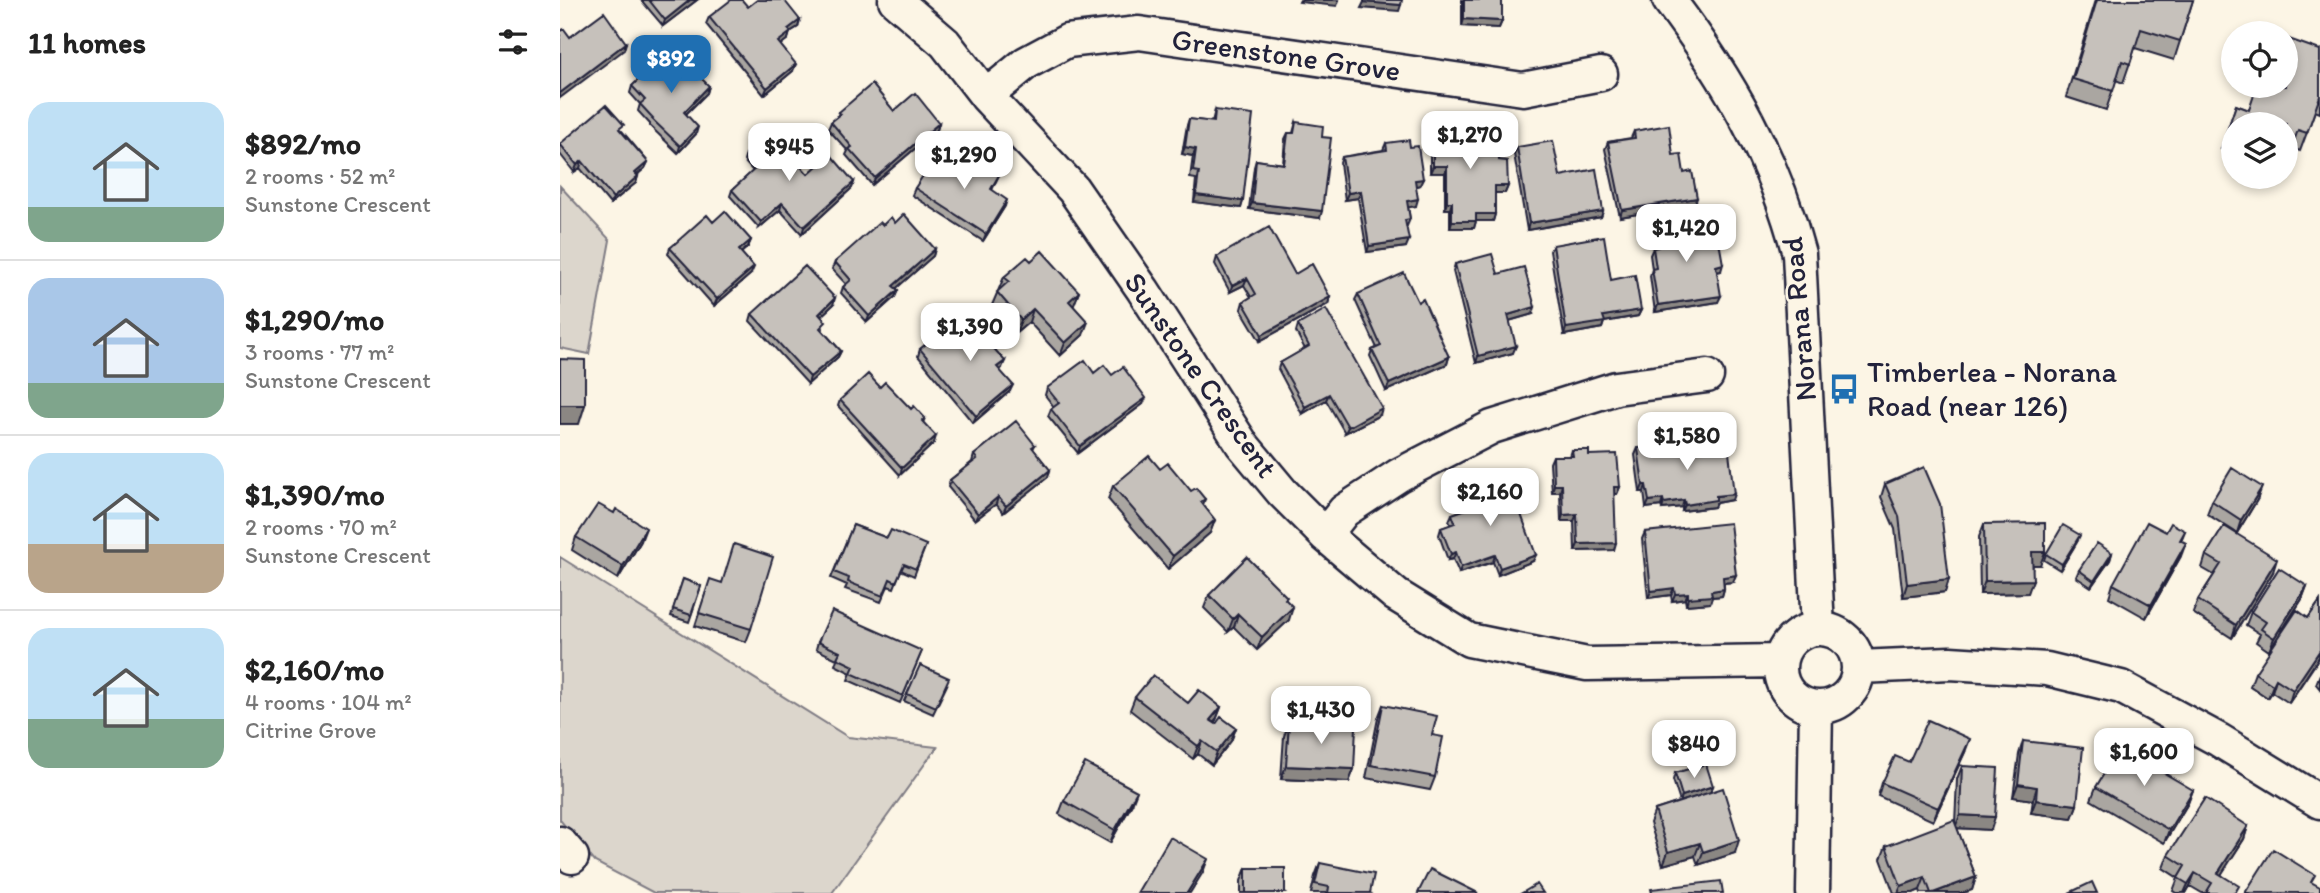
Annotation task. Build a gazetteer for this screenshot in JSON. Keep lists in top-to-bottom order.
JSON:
{
  "streets": {
    "street": ["Greenstone Grove", "Norana Road", "Sunstone Crescent"]
  },
  "crossings": [
    ["Greenstone Grove", "Sunstone Crescent"],
    ["Norana Road", "Sunstone Crescent"]
  ],
  "places": {
    "bus stop": ["Timberlea - Norana Road (near 126)"]
  },
  "page": {
    "heading": "11 homes",
    "price": [
      "$892",
      "$1,270",
      "$945",
      "$1,290",
      "$1,420",
      "$1,390",
      "$1,580",
      "$2,160",
      "$1,430",
      "$840",
      "$1,600"
    ],
    "list": [
      {
        "name": "$892/mo",
        "note": "2 rooms · 52 m² · Sunstone Crescent"
      },
      {
        "name": "$1,290/mo",
        "note": "3 rooms · 77 m² · Sunstone Crescent"
      },
      {
        "name": "$1,390/mo",
        "note": "2 rooms · 70 m² · Sunstone Crescent"
      },
      {
        "name": "$2,160/mo",
        "note": "4 rooms · 104 m² · Citrine Grove"
      }
    ]
  }
}
